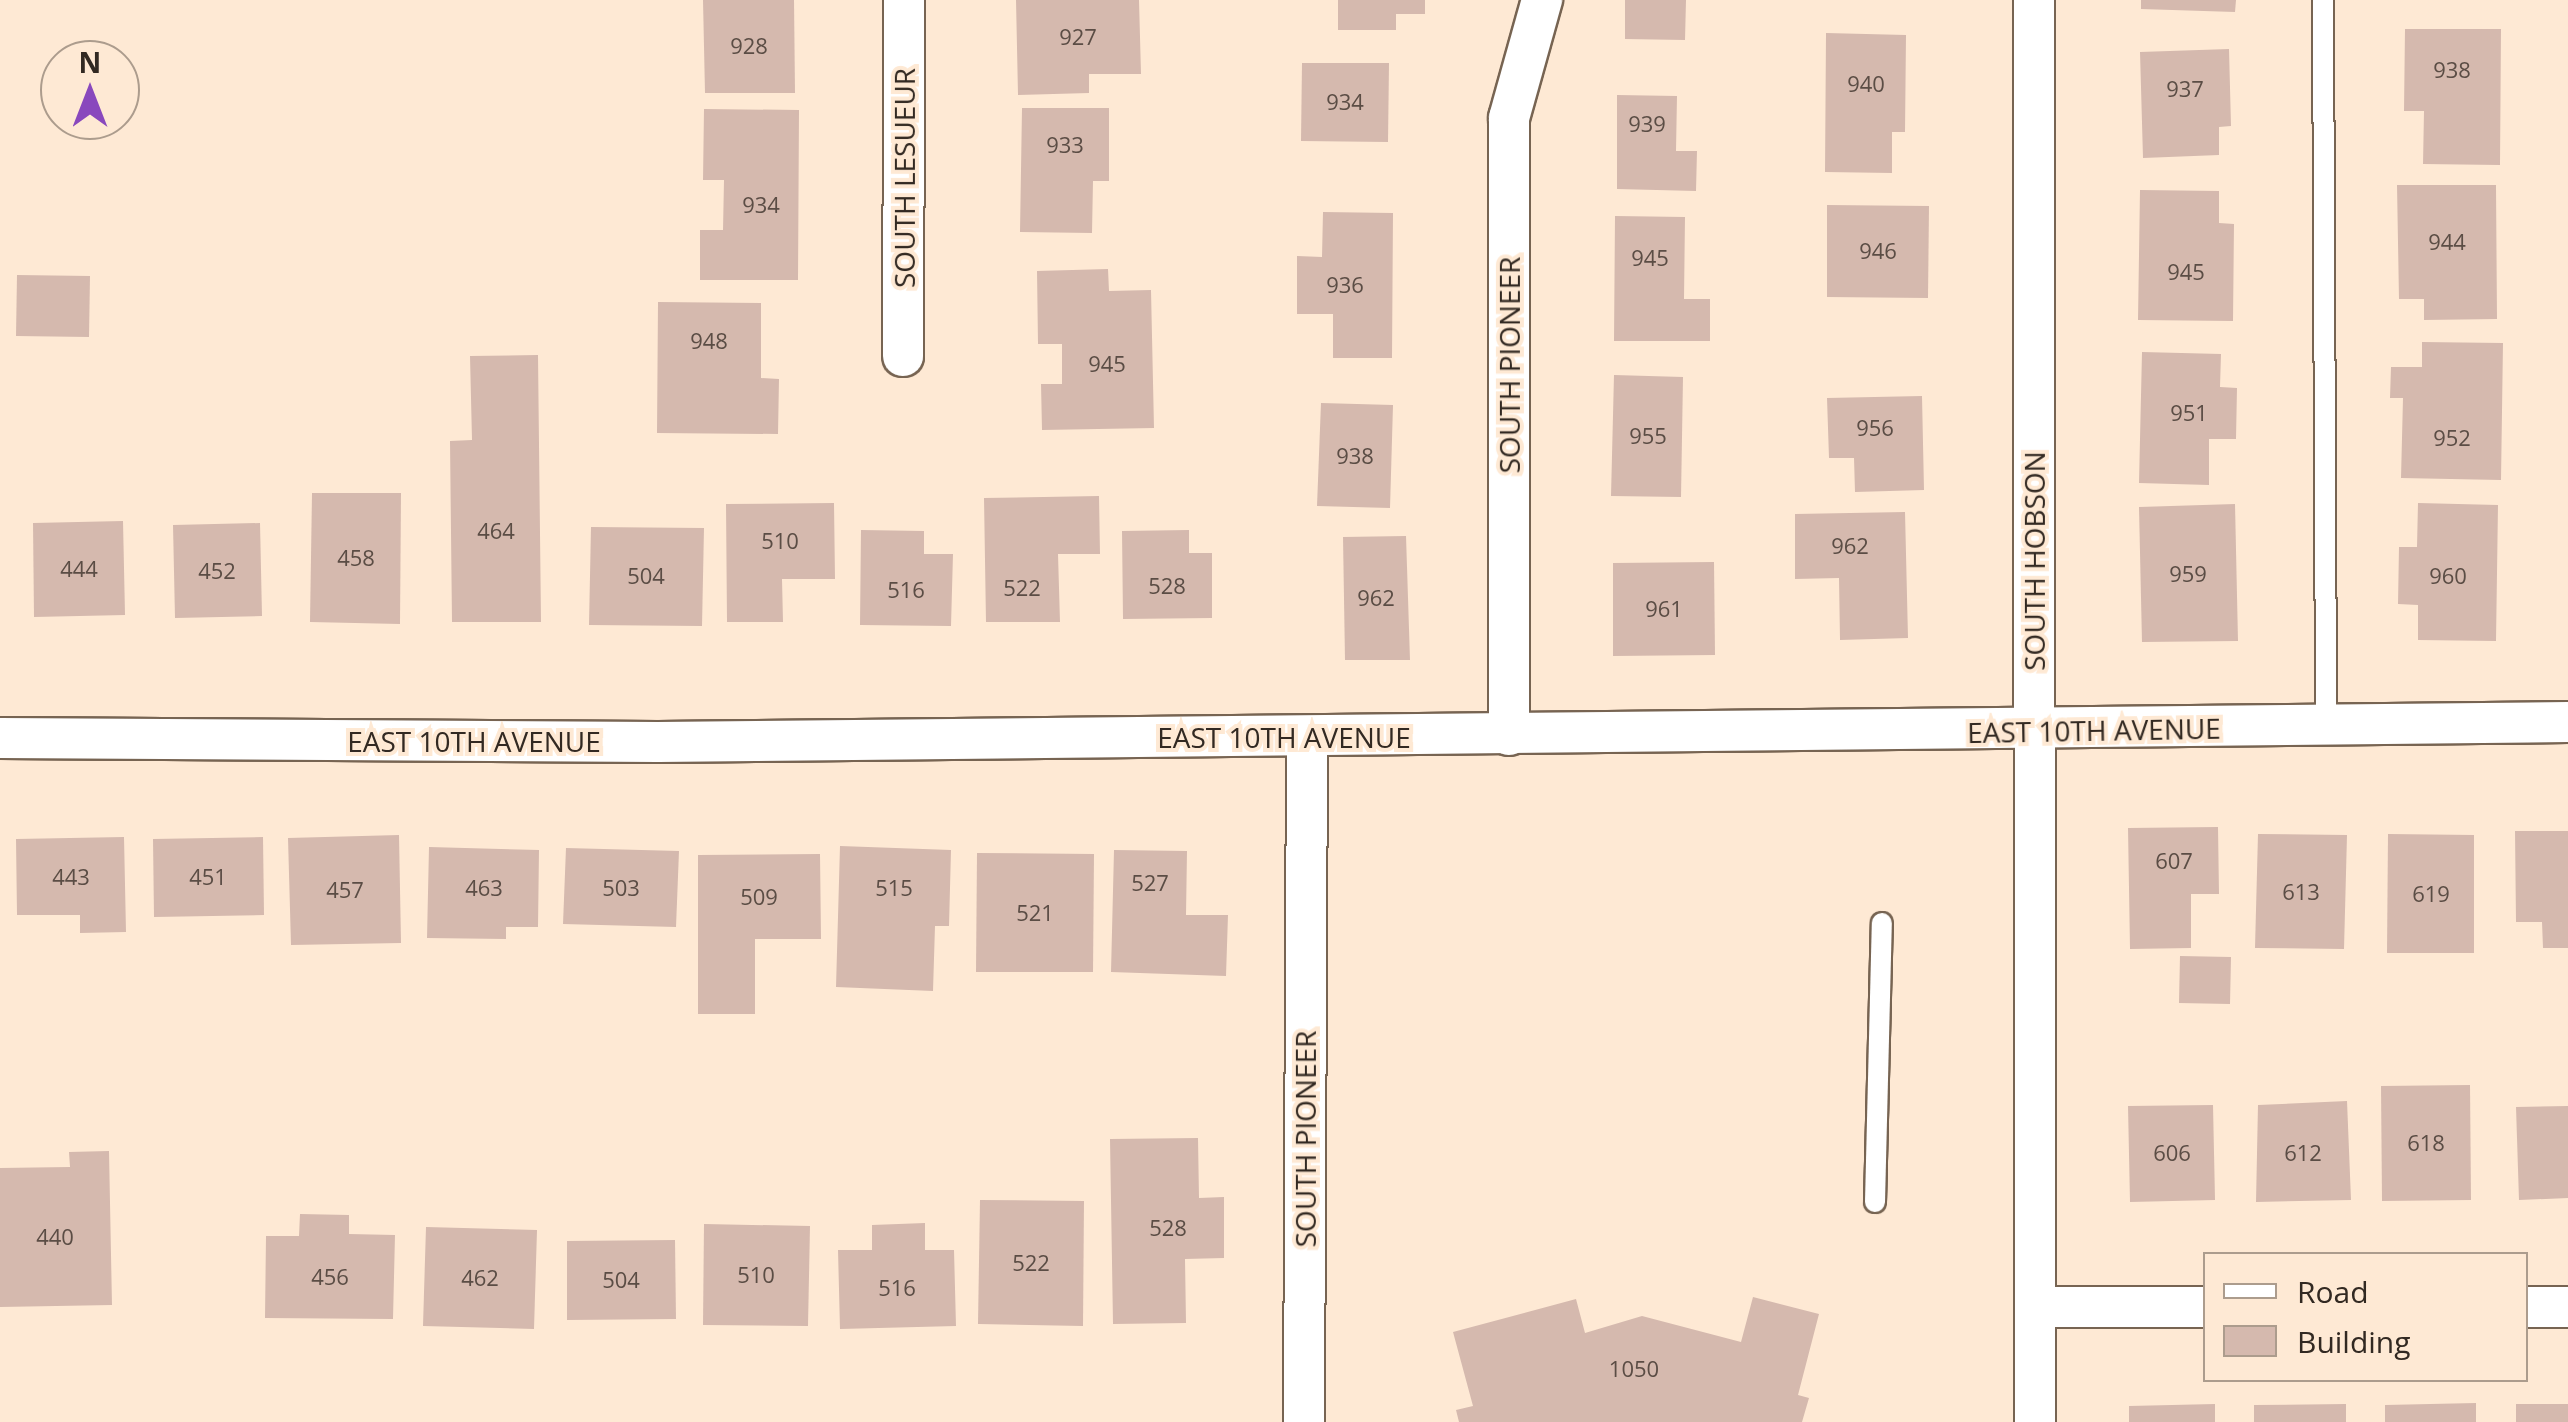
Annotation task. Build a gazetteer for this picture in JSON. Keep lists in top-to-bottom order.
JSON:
{
  "streets": {
    "street": [
      "SOUTH LESUEUR",
      "SOUTH PIONEER",
      "SOUTH HOBSON",
      "EAST 10TH AVENUE"
    ]
  },
  "crossings": [
    ["SOUTH PIONEER", "EAST 10TH AVENUE"],
    ["SOUTH HOBSON", "EAST 10TH AVENUE"]
  ],
  "house_numbers": [
    "927",
    "928",
    "938",
    "940",
    "937",
    "934",
    "939",
    "933",
    "934",
    "944",
    "946",
    "945",
    "945",
    "936",
    "948",
    "945",
    "951",
    "956",
    "955",
    "952",
    "938",
    "464",
    "510",
    "962",
    "458",
    "444",
    "452",
    "959",
    "504",
    "960",
    "528",
    "522",
    "516",
    "962",
    "961",
    "607",
    "443",
    "451",
    "527",
    "463",
    "503",
    "515",
    "457",
    "613",
    "619",
    "509",
    "521",
    "618",
    "606",
    "612",
    "528",
    "440",
    "522",
    "510",
    "456",
    "462",
    "504",
    "516",
    "1050"
  ],
  "legend": ["Road", "Building"],
  "north": "top"
}
